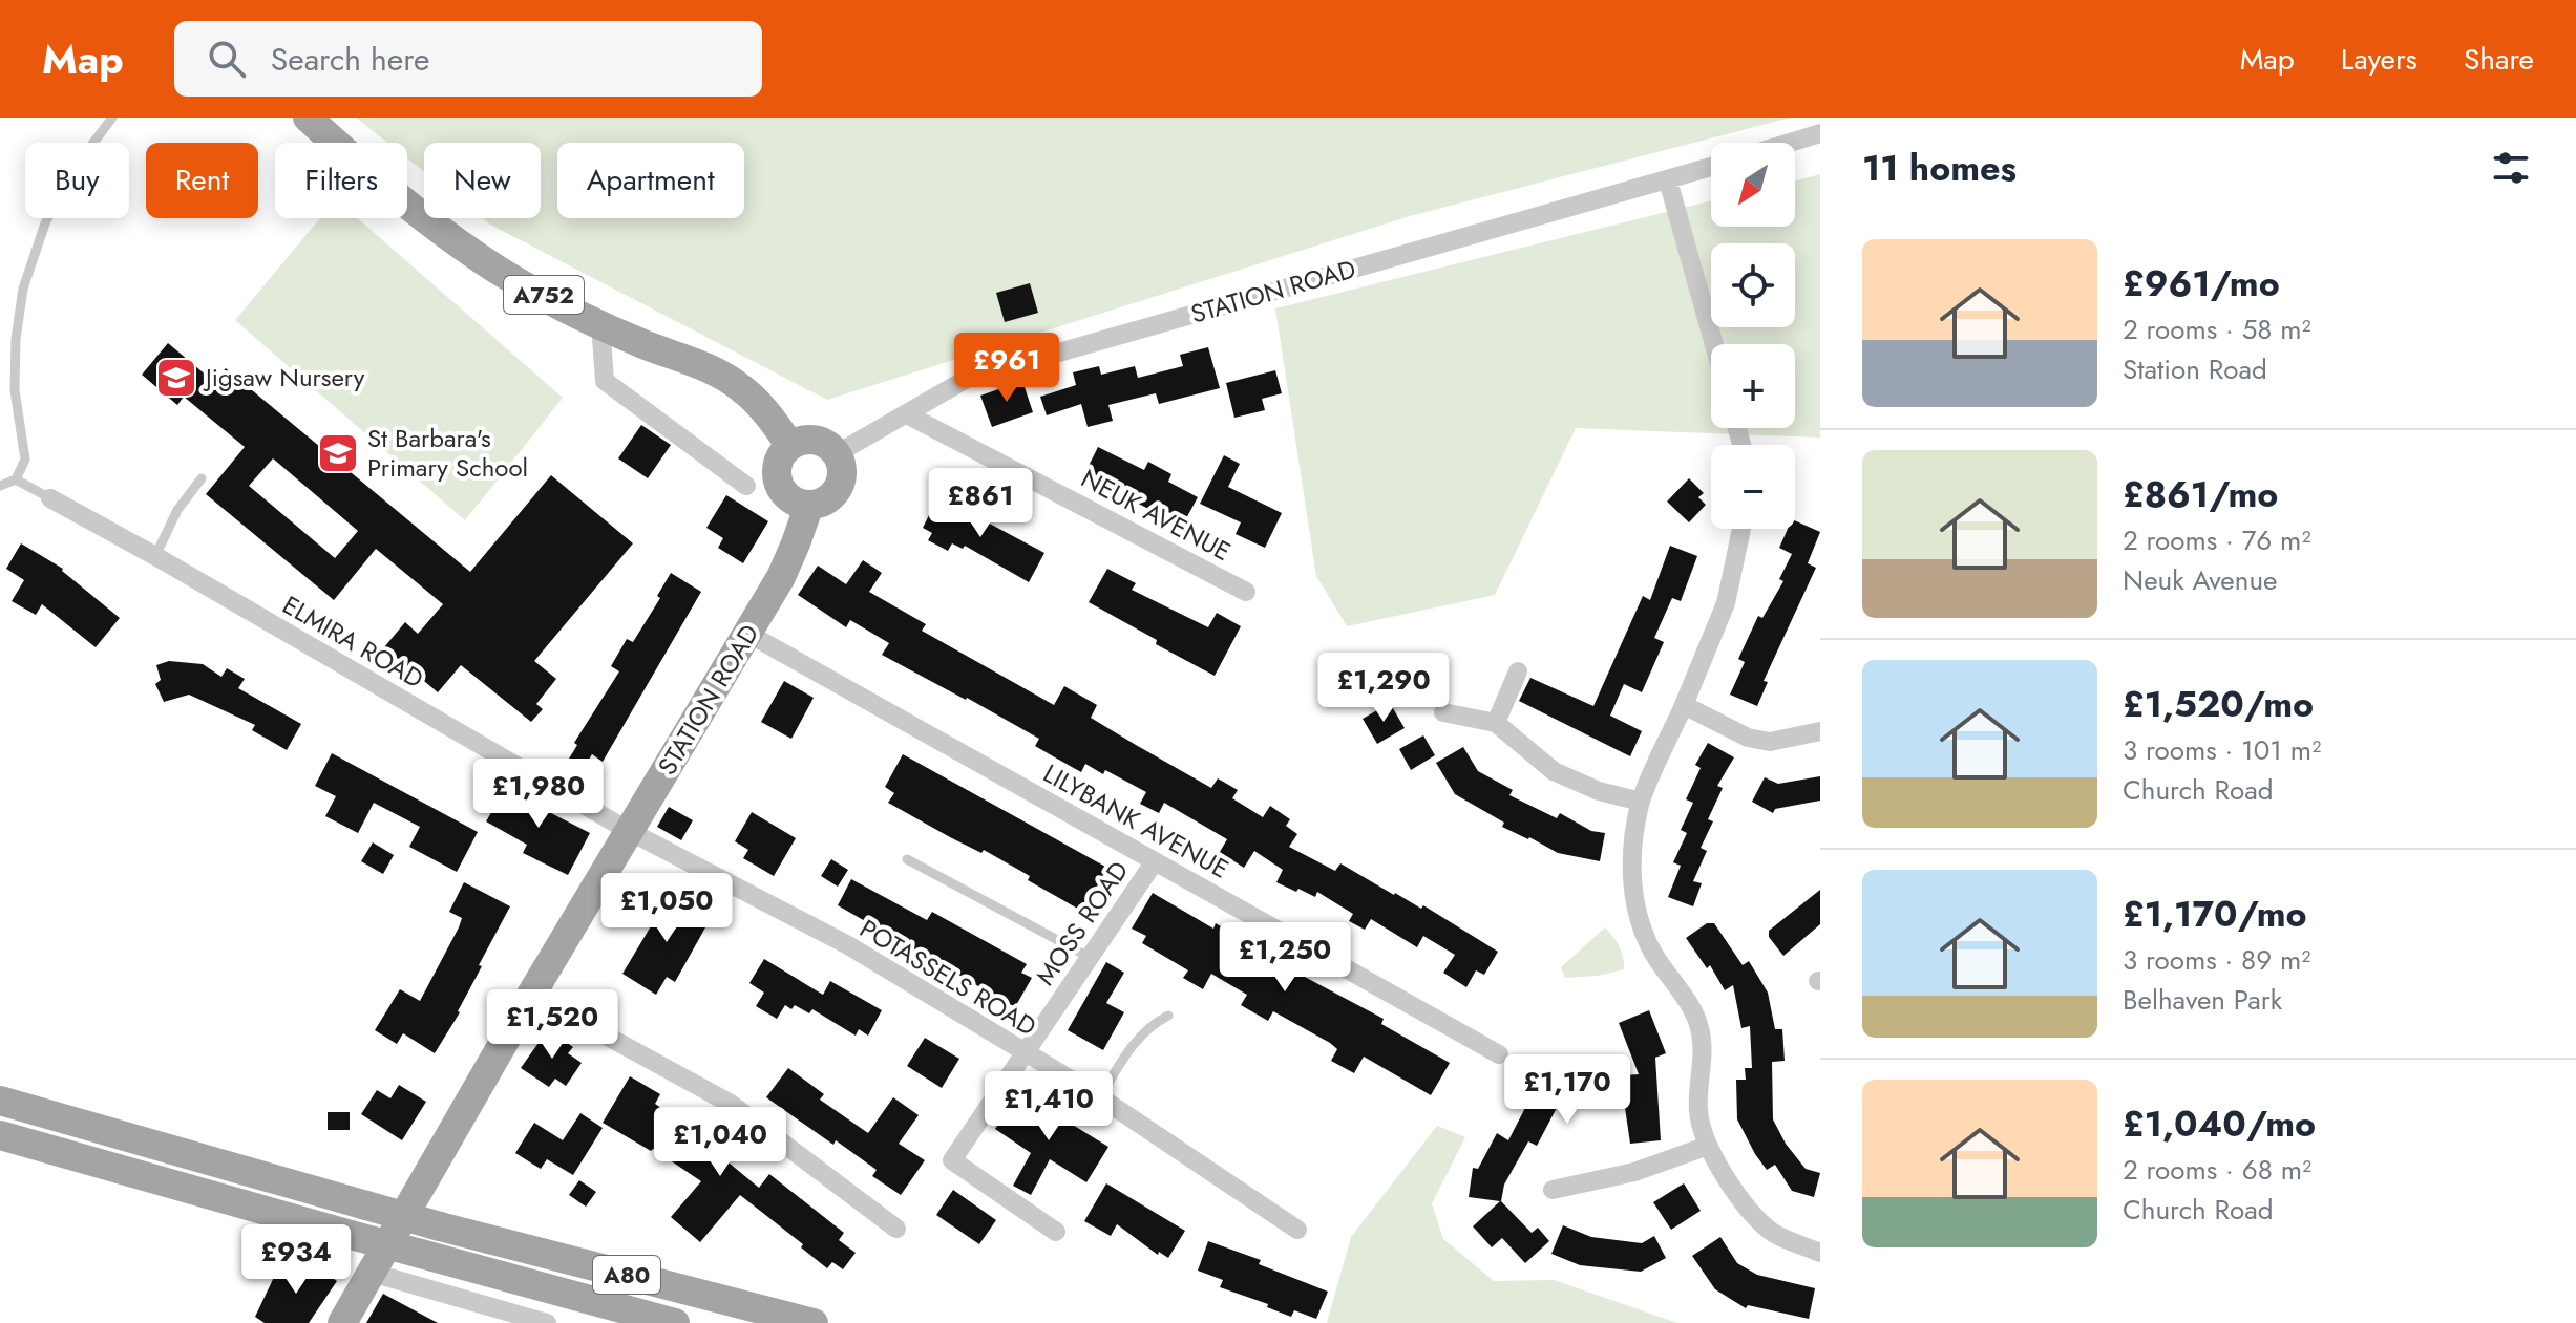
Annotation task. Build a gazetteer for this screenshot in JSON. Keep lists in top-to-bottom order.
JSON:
{
  "streets": {
    "main road": ["STATION ROAD", "A752", "A80"],
    "street": [
      "NEUK AVENUE",
      "ELMIRA ROAD",
      "LILYBANK AVENUE",
      "MOSS ROAD",
      "POTASSELS ROAD"
    ]
  },
  "crossings": [
    ["STATION ROAD", "A752"],
    ["STATION ROAD", "NEUK AVENUE"],
    ["STATION ROAD", "ELMIRA ROAD"],
    ["STATION ROAD", "LILYBANK AVENUE"],
    ["STATION ROAD", "POTASSELS ROAD"],
    ["ELMIRA ROAD", "POTASSELS ROAD"],
    ["LILYBANK AVENUE", "MOSS ROAD"],
    ["MOSS ROAD", "POTASSELS ROAD"]
  ],
  "places": {
    "school or university": ["Jigsaw Nursery", "St Barbara's Primary School"]
  },
  "north": "bottom left",
  "page": {
    "header": "Map",
    "search": "Search here",
    "nav": ["Map", "Layers", "Share"],
    "heading": "11 homes",
    "map_buttons": ["+", "−"],
    "chip": [
      "Buy",
      "Rent",
      "Filters",
      "New",
      "Apartment"
    ],
    "list": [
      {
        "name": "£961/mo",
        "note": "2 rooms · 58 m² · Station Road"
      },
      {
        "name": "£861/mo",
        "note": "2 rooms · 76 m² · Neuk Avenue"
      },
      {
        "name": "£1,520/mo",
        "note": "3 rooms · 101 m² · Church Road"
      },
      {
        "name": "£1,170/mo",
        "note": "3 rooms · 89 m² · Belhaven Park"
      },
      {
        "name": "£1,040/mo",
        "note": "2 rooms · 68 m² · Church Road"
      }
    ],
    "price": [
      "£961",
      "£861",
      "£1,290",
      "£1,980",
      "£1,050",
      "£1,250",
      "£1,520",
      "£1,170",
      "£1,410",
      "£1,040",
      "£934"
    ]
  }
}
